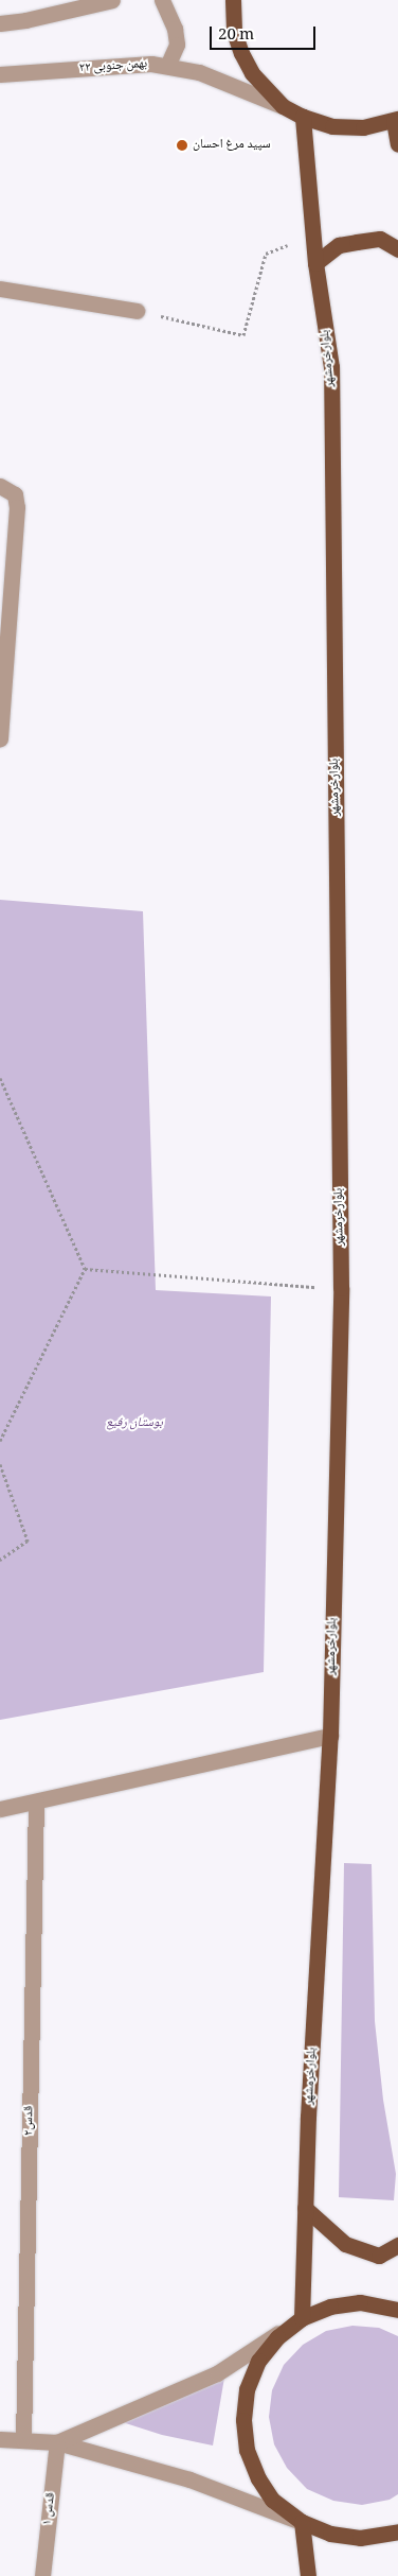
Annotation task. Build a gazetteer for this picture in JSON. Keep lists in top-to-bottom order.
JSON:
{
  "streets": {
    "main road": ["بلوارخرمشهر"],
    "street": ["۲۲ بهمن جنوبی", "قدس۲", "قدس ۱"]
  },
  "parks": ["بوستان رفیع"],
  "places": ["سپید مرغ احسان"],
  "scale_bar": "20 m"
}
